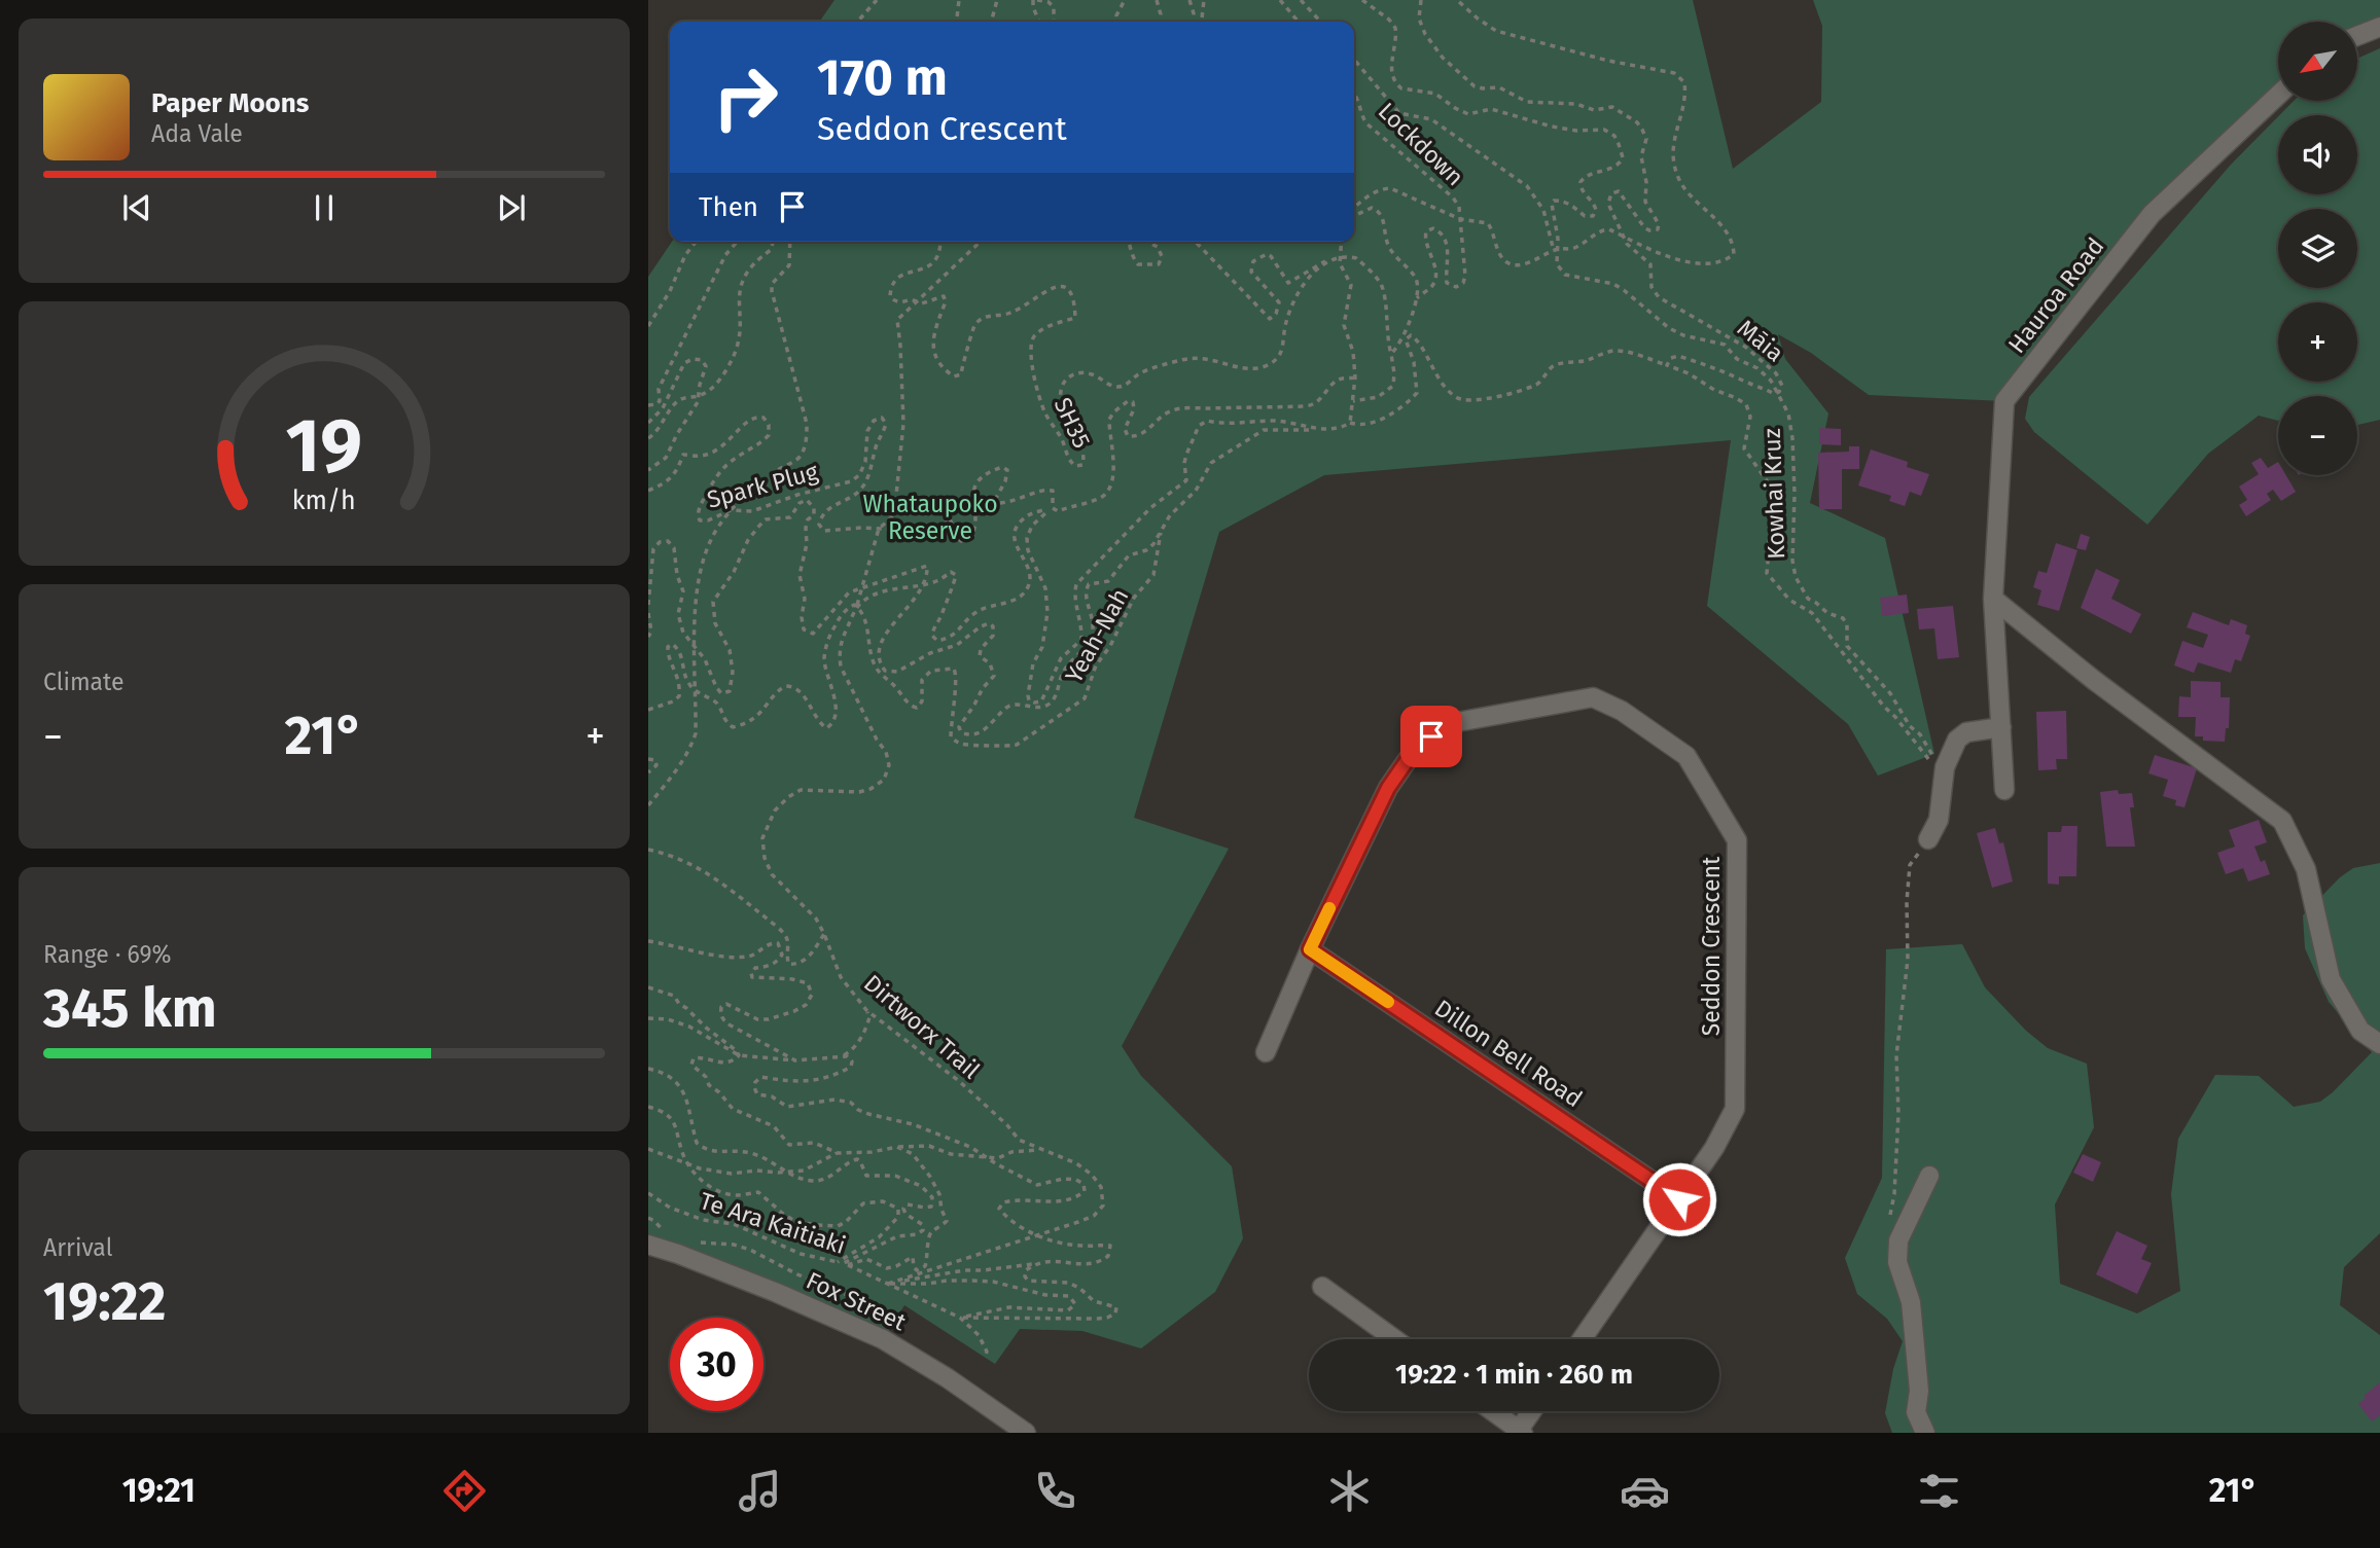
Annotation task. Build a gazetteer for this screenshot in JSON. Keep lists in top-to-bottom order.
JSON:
{
  "streets": {
    "street": [
      "Hauroa Road",
      "Seddon Crescent",
      "Dillon Bell Road",
      "Fox Street"
    ],
    "path": [
      "Lockdown",
      "Māia",
      "SH35",
      "Spark Plug",
      "Kowhai Kruz",
      "Yeah-Nah",
      "Dirtworx Trail",
      "Te Ara Kaitiaki"
    ]
  },
  "crossings": [
    ["Māia", "Kowhai Kruz"],
    ["Yeah-Nah", "Dirtworx Trail"],
    ["Seddon Crescent", "Dillon Bell Road"]
  ],
  "parks": ["Whataupoko Reserve"],
  "north": "bottom left",
  "page": {
    "map_buttons": ["+", "−"],
    "turn": ["170 m", "Seddon Crescent"],
    "song": ["Paper Moons", "Ada Vale"],
    "then": "Then",
    "tile": [
      "Climate",
      ["Range · 69%", "345 km"],
      ["Arrival", "19:22"]
    ],
    "heat": ["−", "21°", "+"],
    "limit": "30",
    "trip": "19:22 · 1 min · 260 m",
    "tabs": ["19:21", "21°"],
    "gauge": ["19", "km/h"]
  }
}
